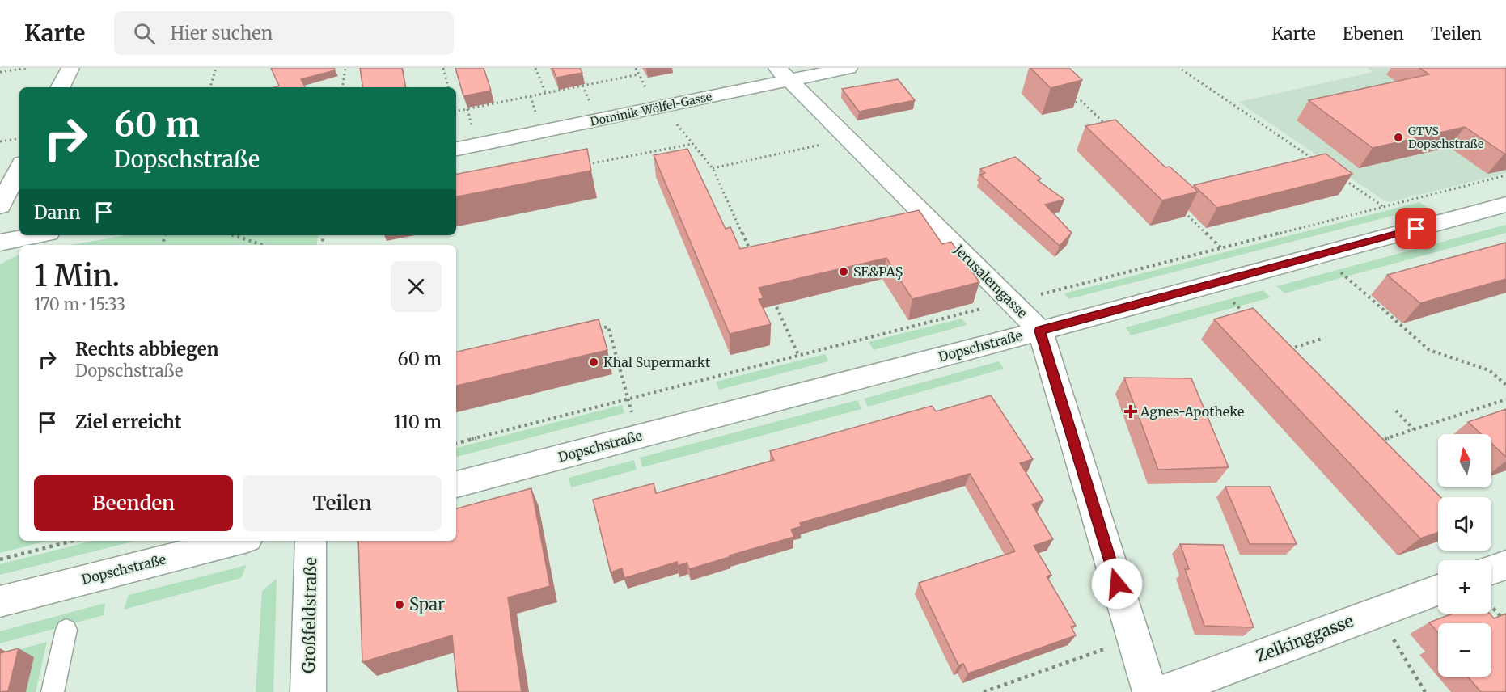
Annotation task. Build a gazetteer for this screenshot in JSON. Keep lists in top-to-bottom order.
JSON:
{
  "streets": {
    "street": [
      "Dominik-Wölfel-Gasse",
      "Jerusalemgasse",
      "Dopschstraße",
      "Großfeldstraße",
      "Zelkinggasse"
    ]
  },
  "crossings": [
    ["Dominik-Wölfel-Gasse", "Jerusalemgasse"],
    ["Jerusalemgasse", "Dopschstraße"]
  ],
  "places": {
    "other": [
      "GTVS Dopschstraße",
      "SE&PAŞ",
      "Khal Supermarkt",
      "Spar"
    ],
    "health": ["Agnes-Apotheke"]
  },
  "north": "top",
  "page": {
    "header": "Karte",
    "search": "Hier suchen",
    "nav": ["Karte", "Ebenen", "Teilen"],
    "turn": ["60 m", "Dopschstraße"],
    "then": "Dann",
    "heading": ["1 Min.", "170 m · 15:33"],
    "list": [
      {
        "name": "Rechts abbiegen",
        "note": "Dopschstraße",
        "value": "60 m"
      },
      {
        "name": "Ziel erreicht",
        "value": "110 m"
      }
    ],
    "map_buttons": ["+", "−"],
    "buttons": ["Beenden", "Teilen"]
  }
}
